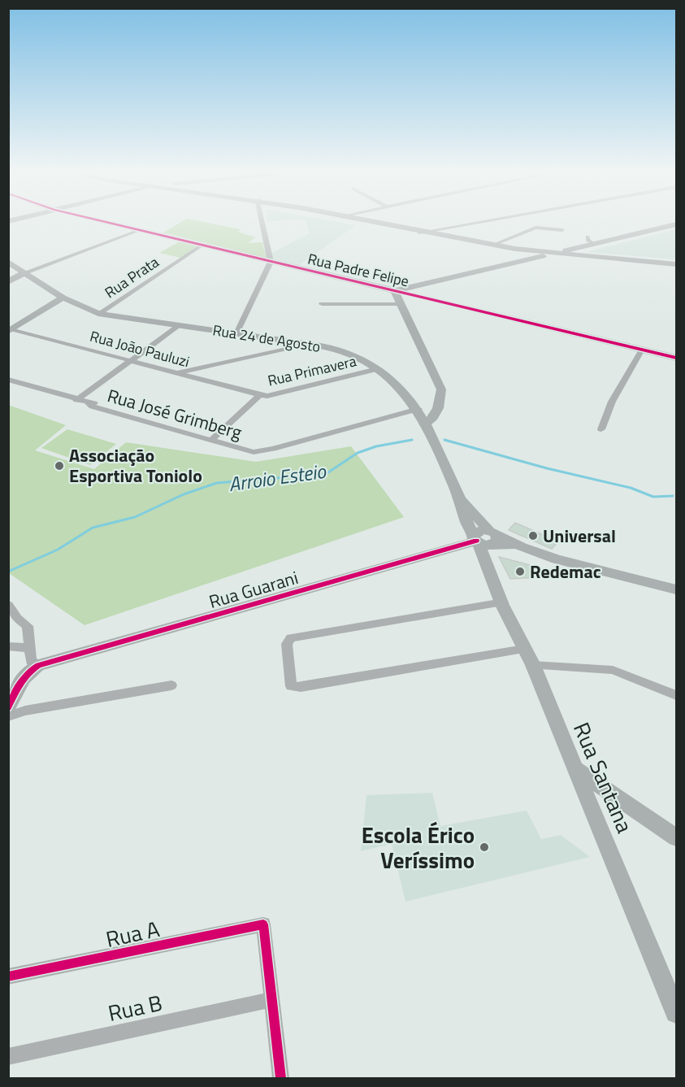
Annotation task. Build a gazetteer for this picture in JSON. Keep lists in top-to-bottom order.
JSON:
{
  "streets": {
    "main road": [
      "Rua Padre Felipe",
      "Rua 24 de Agosto",
      "Rua Guarani",
      "Rua Santana"
    ],
    "street": [
      "Rua Prata",
      "Rua João Pauluzi",
      "Rua Primavera",
      "Rua José Grimberg",
      "Rua A",
      "Rua B"
    ]
  },
  "crossings": [
    ["Rua Padre Felipe", "Rua Prata"],
    ["Rua Prata", "Rua 24 de Agosto"],
    ["Rua 24 de Agosto", "Rua Primavera"],
    ["Rua 24 de Agosto", "Rua José Grimberg"],
    ["Rua 24 de Agosto", "Rua Guarani"],
    ["Rua 24 de Agosto", "Rua Santana"],
    ["Rua João Pauluzi", "Rua Primavera"],
    ["Rua Primavera", "Rua José Grimberg"],
    ["Rua Guarani", "Rua Santana"],
    ["Rua A", "Rua B"]
  ],
  "water": ["Arroio Esteio"],
  "places": [
    "Associação Esportiva Toniolo",
    "Universal",
    "Redemac",
    "Escola Érico Veríssimo"
  ]
}
